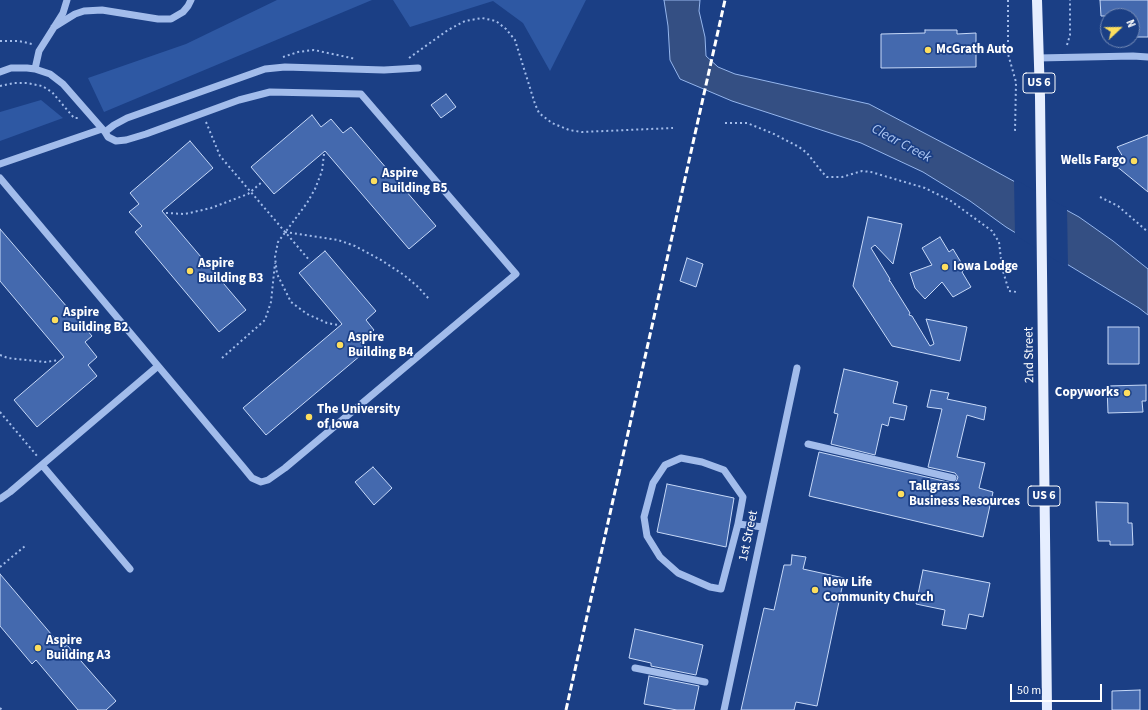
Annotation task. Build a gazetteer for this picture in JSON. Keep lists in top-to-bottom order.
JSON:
{
  "streets": {
    "main road": ["US 6", "2nd Street"],
    "street": ["1st Street"]
  },
  "water": ["Clear Creek"],
  "places": [
    "McGrath Auto",
    "Wells Fargo",
    "Aspire Building B5",
    "Iowa Lodge",
    "Aspire Building B3",
    "Aspire Building B2",
    "Aspire Building B4",
    "Copyworks",
    "The University of Iowa",
    "Tallgrass Business Resources",
    "New Life Community Church",
    "Aspire Building A3"
  ],
  "scale_bar": "50 m",
  "north": "right"
}
